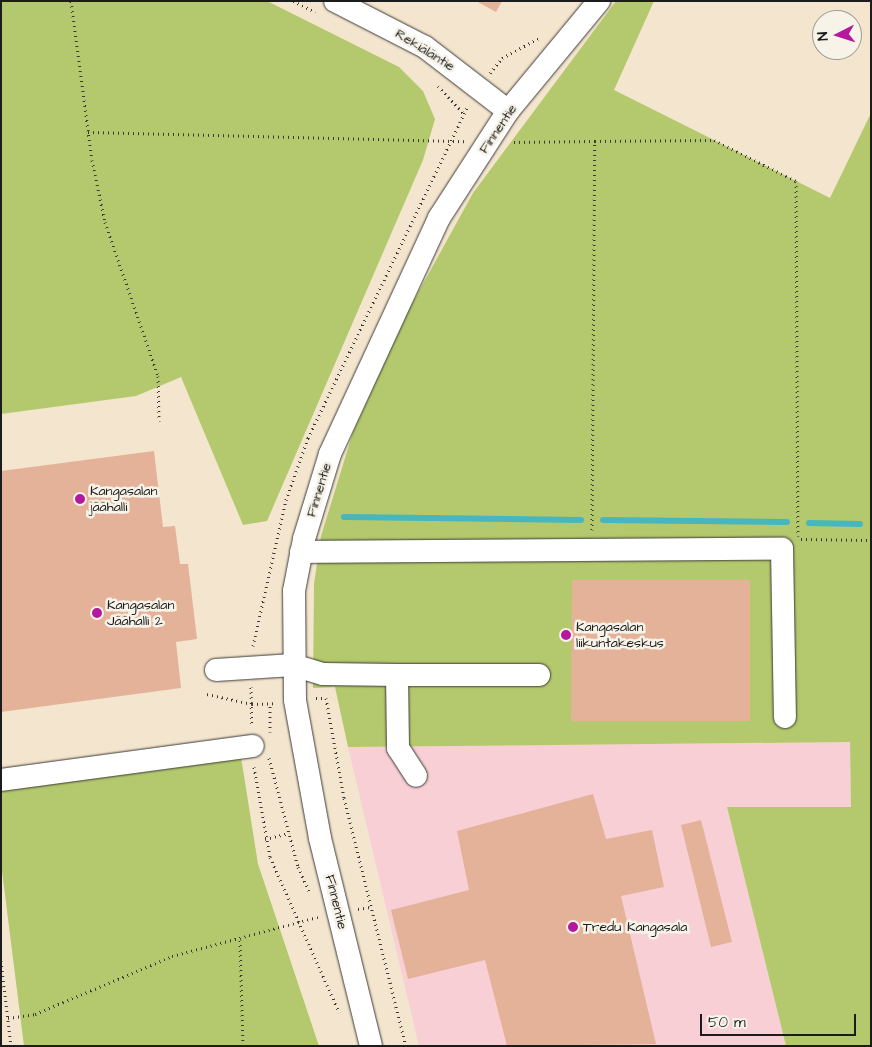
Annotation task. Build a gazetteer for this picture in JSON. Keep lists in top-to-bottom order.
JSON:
{
  "streets": {
    "street": ["Rekiäläntie", "Finnentie"]
  },
  "crossings": [
    ["Rekiäläntie", "Finnentie"]
  ],
  "places": [
    "Kangasalan jäähalli",
    "Kangasalan Jäähalli 2",
    "Kangasalan liikuntakeskus",
    "Tredu Kangasala"
  ],
  "scale_bar": "50 m",
  "north": "left"
}
